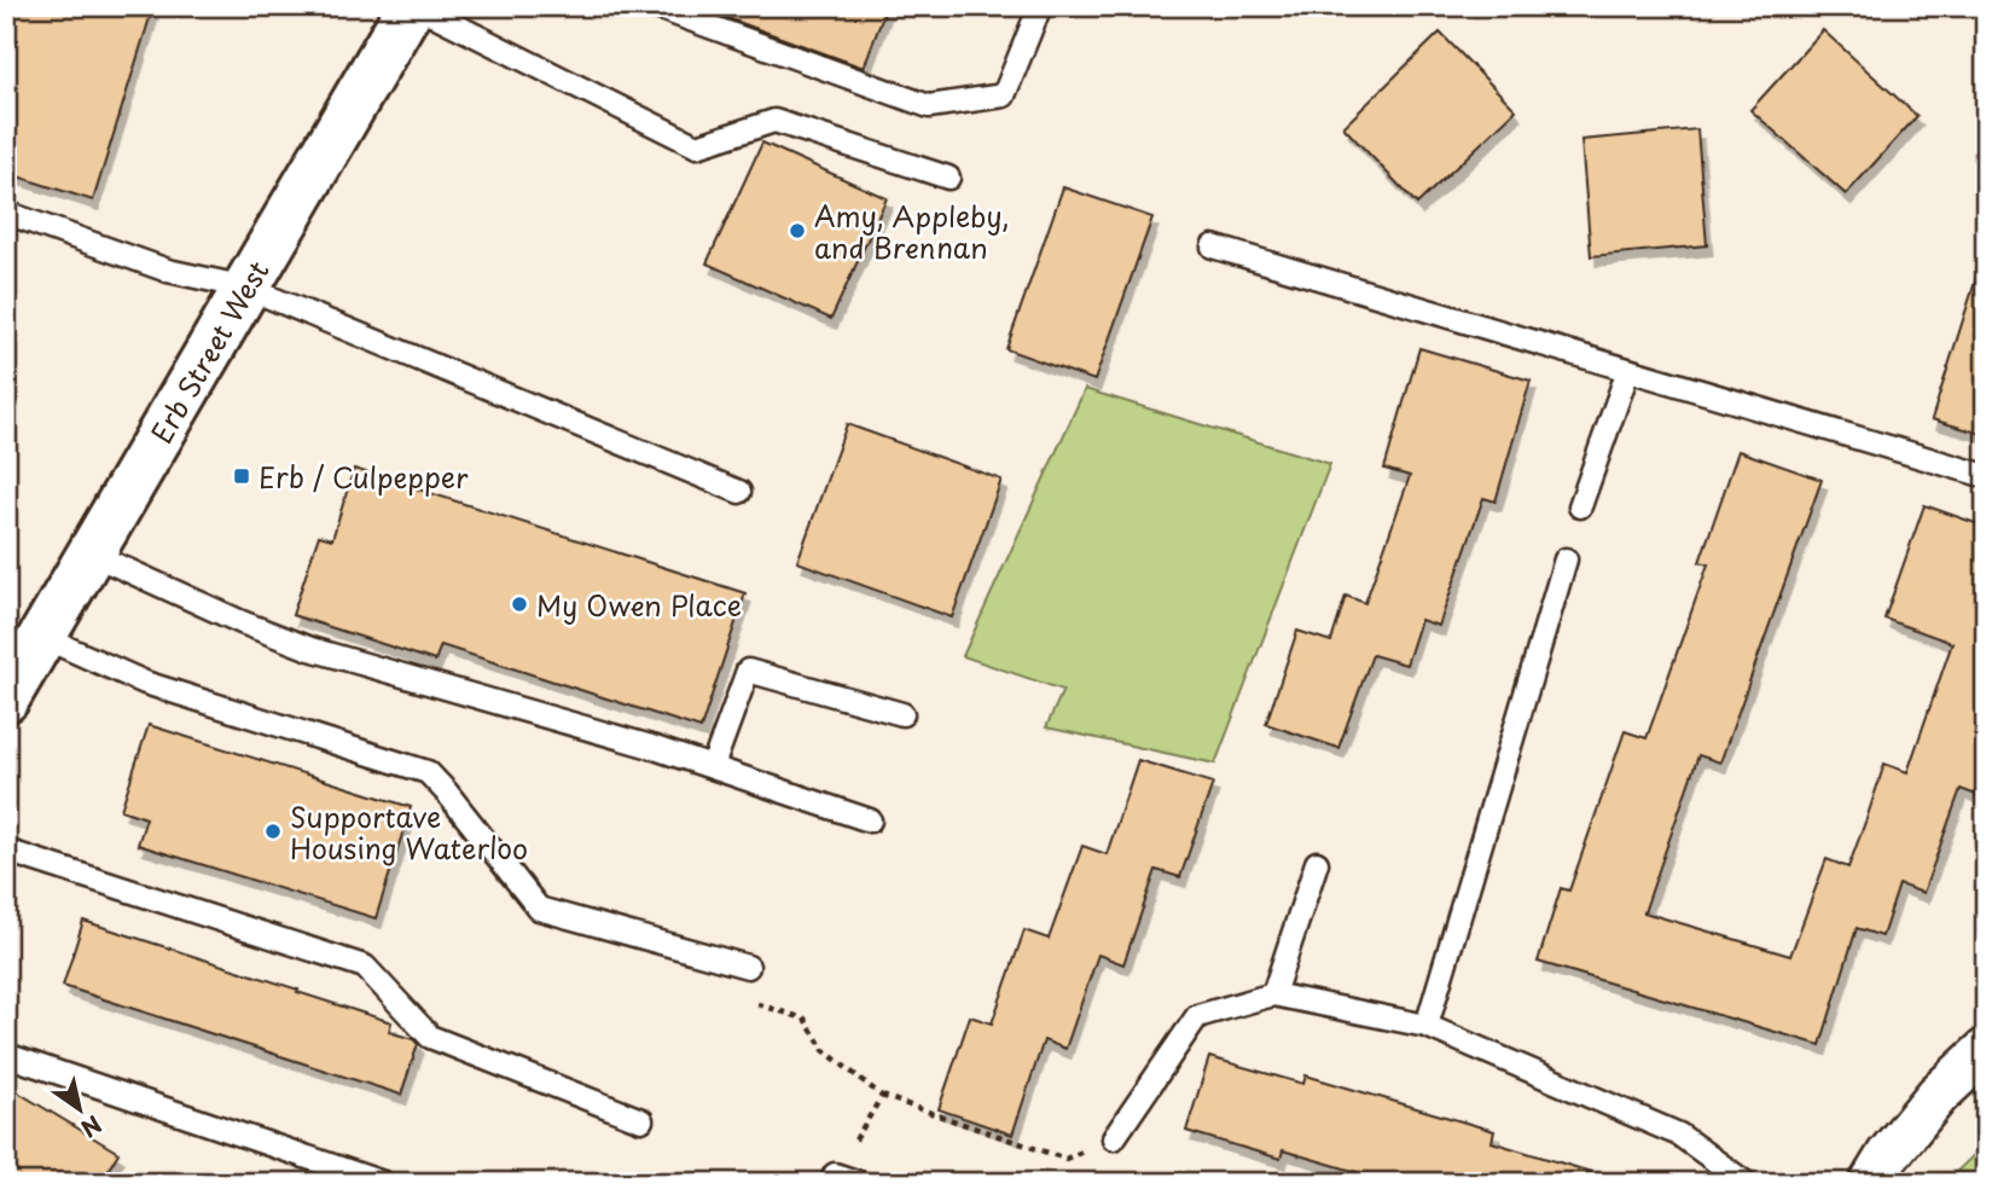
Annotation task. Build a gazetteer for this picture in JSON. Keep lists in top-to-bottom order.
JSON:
{
  "streets": {
    "main road": ["Erb Street West"]
  },
  "places": {
    "other": ["Amy, Appleby, and Brennan", "My Owen Place", "Supportave Housing Waterloo"],
    "transit": ["Erb / Culpepper"]
  },
  "north": "bottom right"
}
